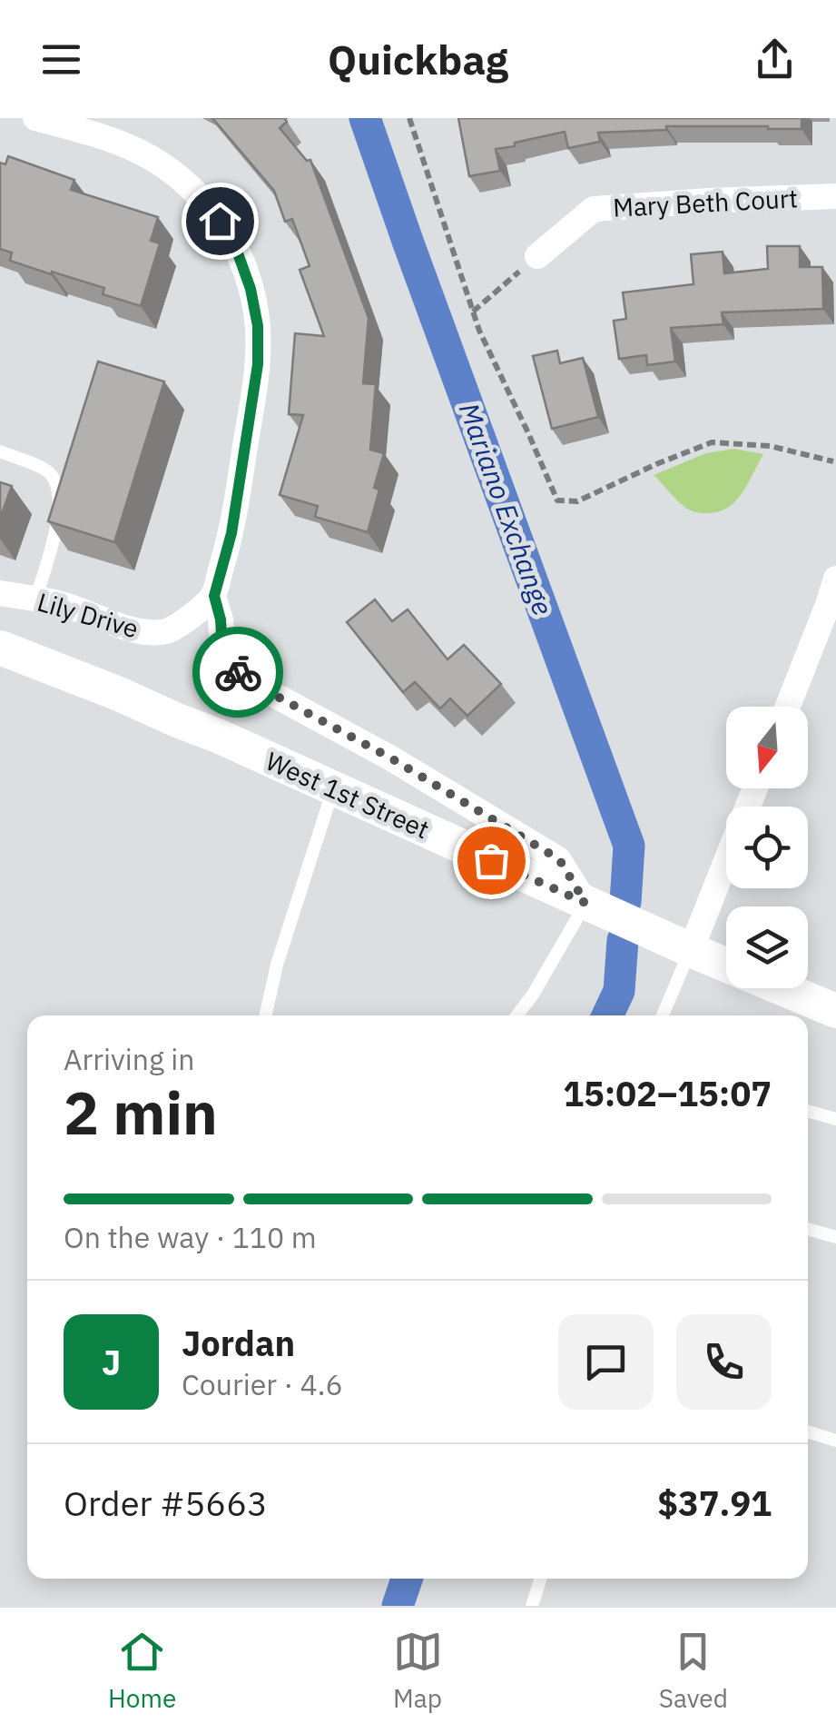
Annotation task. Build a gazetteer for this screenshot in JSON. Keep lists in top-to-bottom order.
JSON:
{
  "streets": {
    "main road": ["West 1st Street"],
    "street": ["Mary Beth Court", "Lily Drive"]
  },
  "water": ["Mariano Exchange"],
  "north": "bottom",
  "page": {
    "header": "Quickbag",
    "heading": ["2 min", "Arriving in", "15:02–15:07"],
    "panel": [
      "Jordan",
      "Courier · 4.6",
      "Order #5663",
      "$37.91"
    ],
    "bar": "On the way · 110 m",
    "round": "J",
    "tabs": ["Home", "Map", "Saved"]
  }
}
